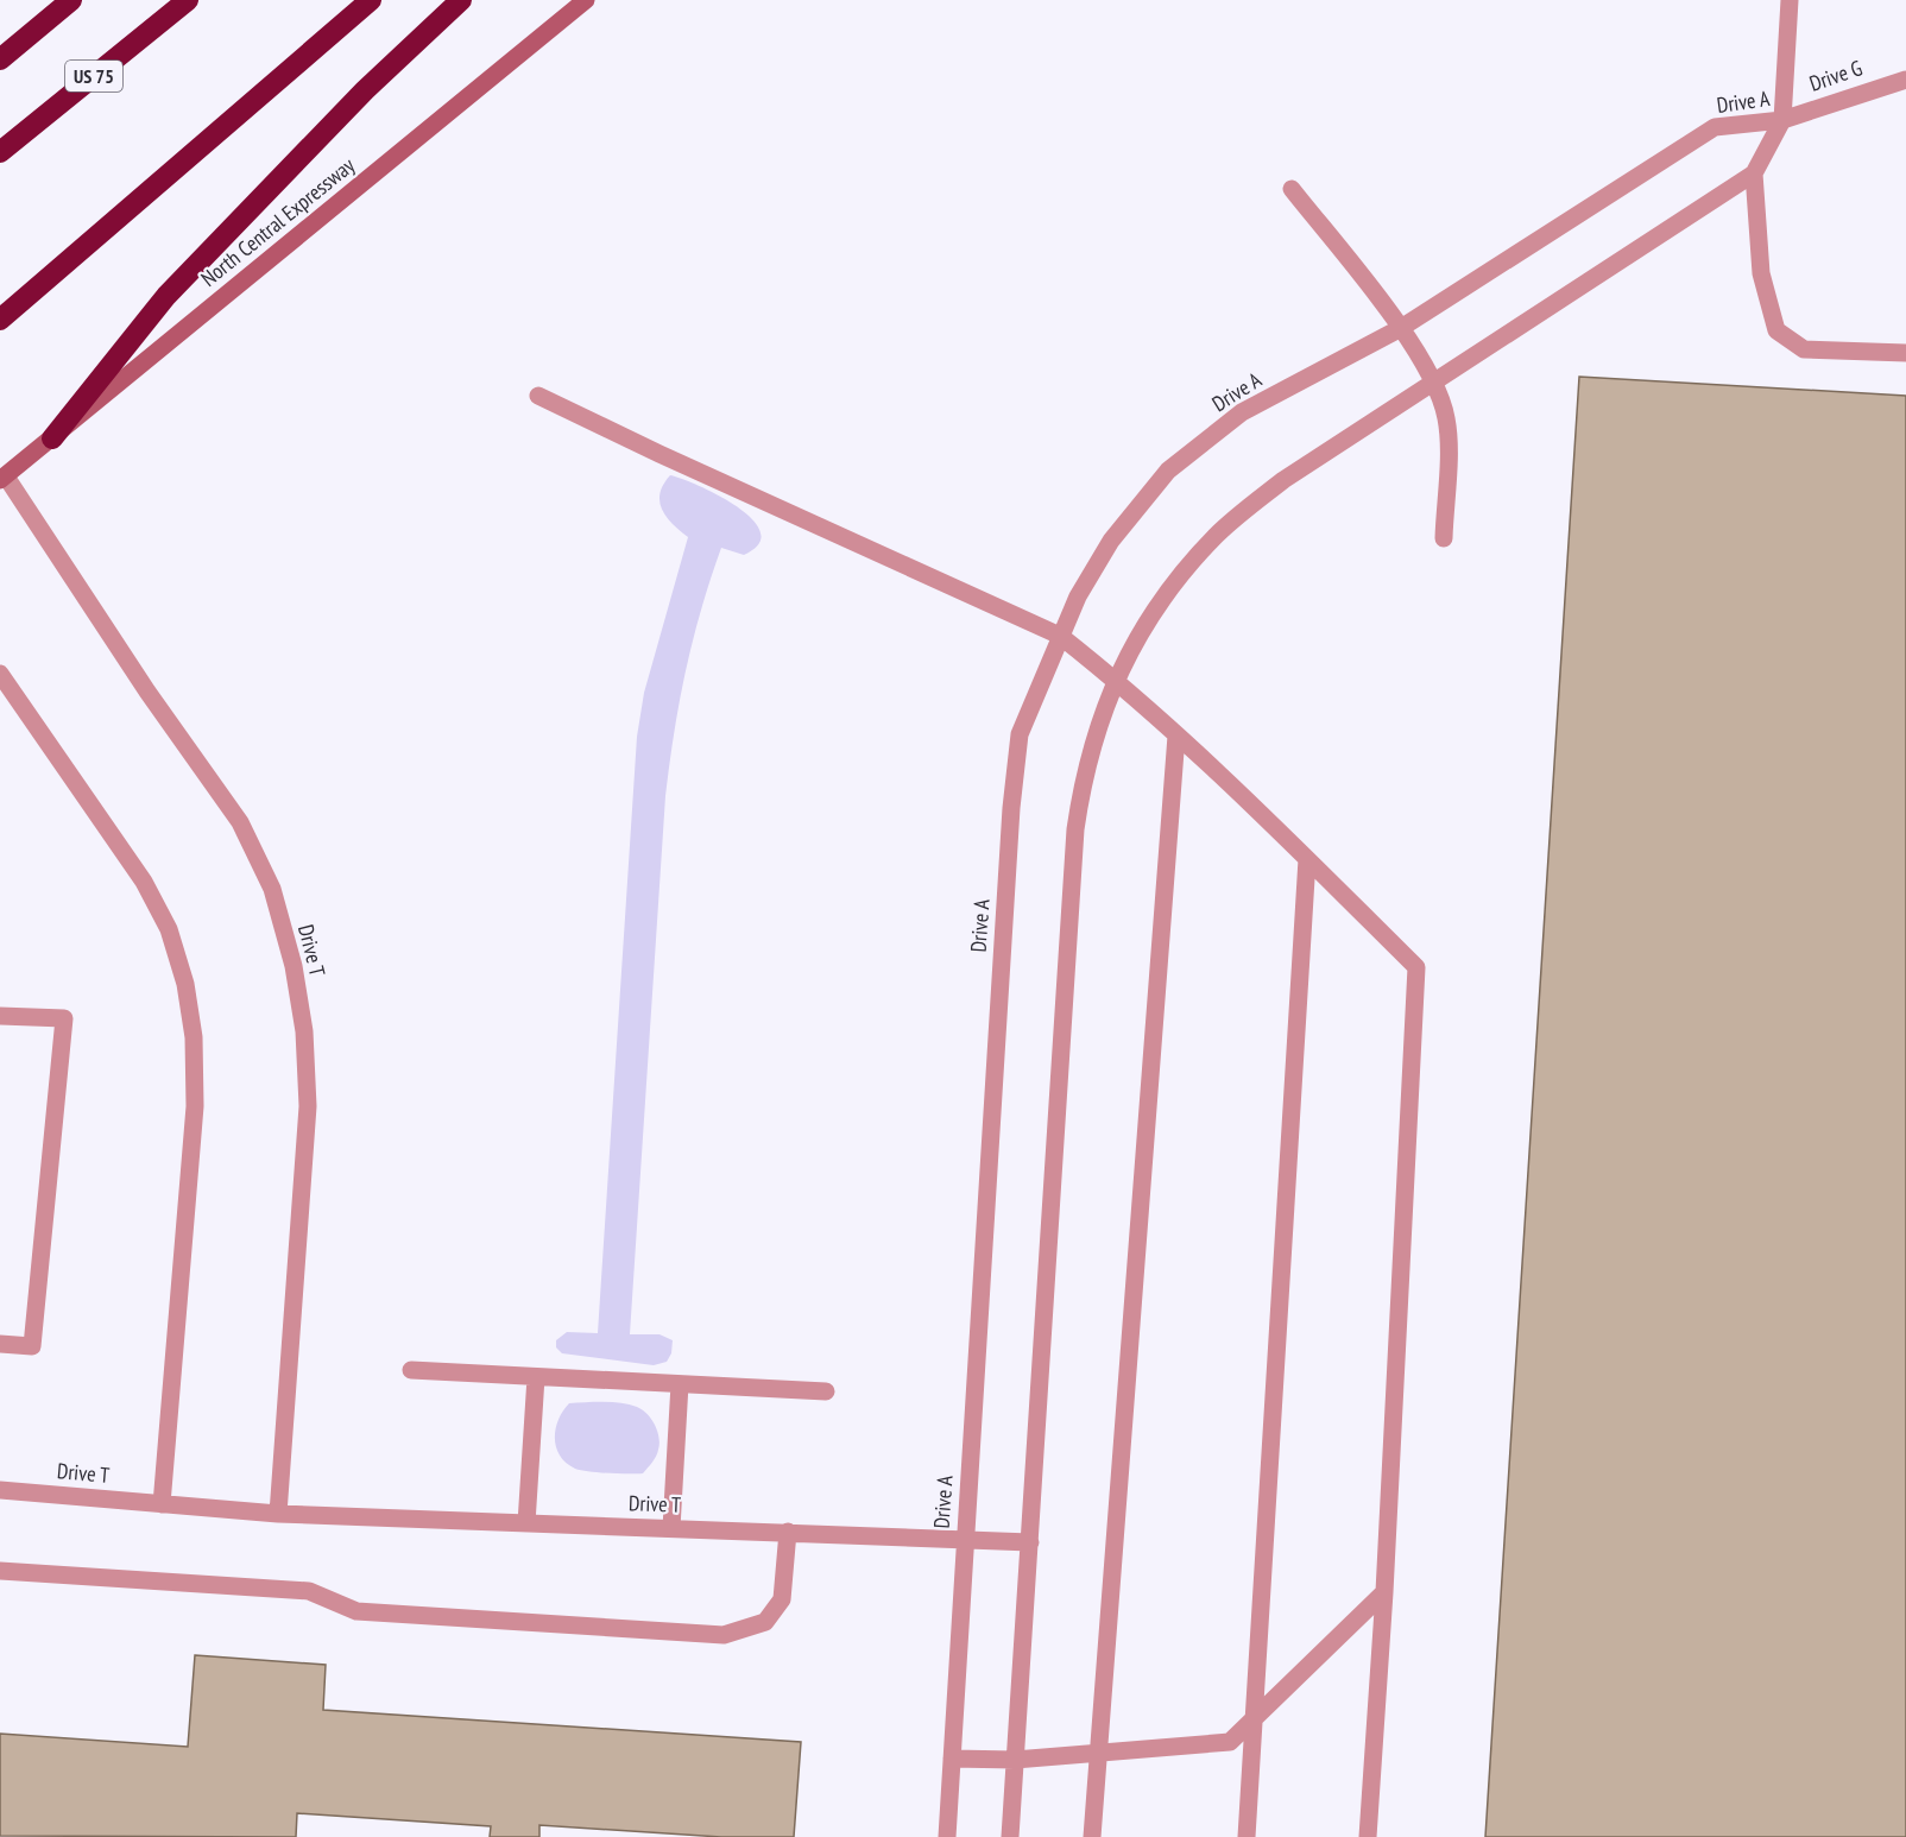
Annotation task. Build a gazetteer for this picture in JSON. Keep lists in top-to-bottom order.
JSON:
{
  "streets": {
    "highway": ["US 75"],
    "main road": ["North Central Expressway"],
    "lane": ["Drive G", "Drive A", "Drive T"]
  },
  "crossings": [
    ["Drive G", "Drive A"],
    ["Drive A", "Drive T"],
    ["North Central Expressway", "Drive T"]
  ]
}
